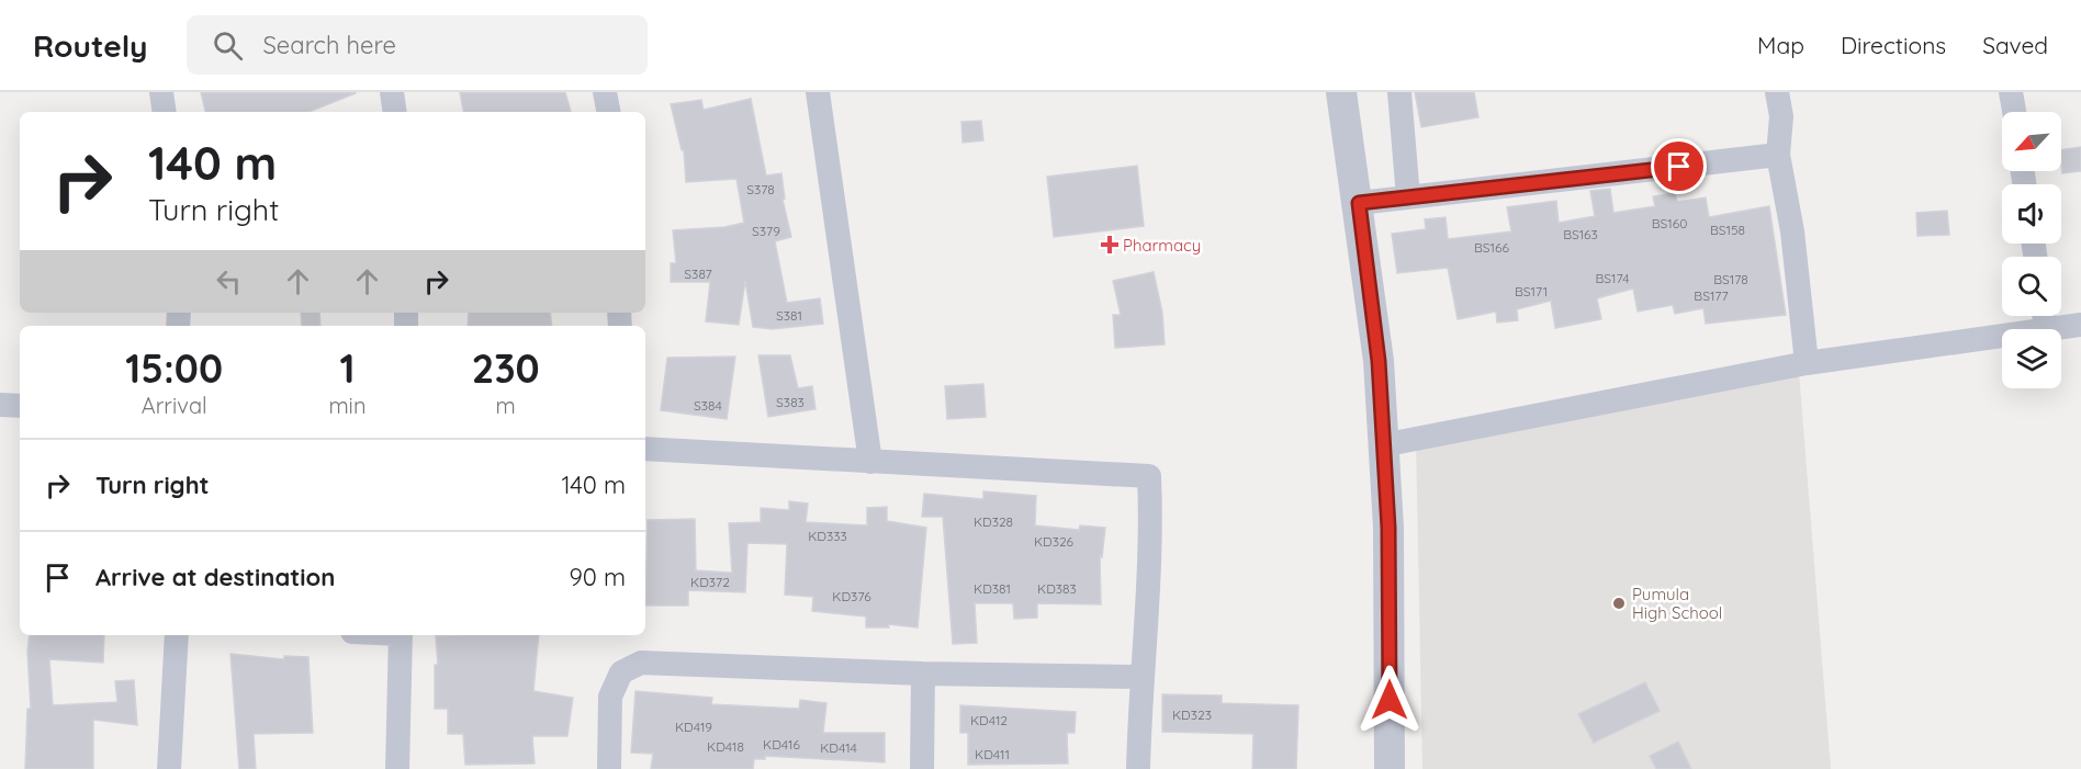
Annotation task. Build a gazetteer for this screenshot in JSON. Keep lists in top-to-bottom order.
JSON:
{
  "places": {
    "health": ["Pharmacy"],
    "other": ["Pumula High School"]
  },
  "house_numbers": [
    "S378",
    "BS160",
    "BS158",
    "S379",
    "BS163",
    "BS166",
    "S387",
    "BS174",
    "BS178",
    "BS171",
    "BS177",
    "S381",
    "S383",
    "S384",
    "KD328",
    "KD333",
    "KD326",
    "KD372",
    "KD381",
    "KD383",
    "KD376",
    "KD323",
    "KD412",
    "KD419",
    "KD416",
    "KD418",
    "KD414",
    "KD411"
  ],
  "north": "bottom left",
  "page": {
    "header": "Routely",
    "search": "Search here",
    "nav": ["Map", "Directions", "Saved"],
    "turn": ["140 m", "Turn right"],
    "eta": [
      "15:00",
      "Arrival",
      "1",
      "min",
      "230",
      "m"
    ],
    "list": [
      {
        "name": "Turn right",
        "value": "140 m"
      },
      {
        "name": "Arrive at destination",
        "value": "90 m"
      }
    ]
  }
}
